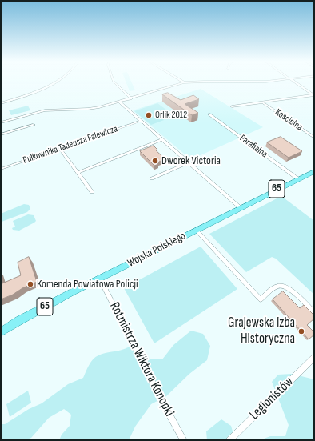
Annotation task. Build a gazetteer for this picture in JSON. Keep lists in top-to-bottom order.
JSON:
{
  "streets": {
    "main road": ["65", "Wojska Polskiego"],
    "street": [
      "Kościelna",
      "Pułkownika Tadeusza Falewicza",
      "Parafialna",
      "Rotmistrza Wiktora Konopki",
      "Legionistów"
    ]
  },
  "crossings": [
    ["Parafialna", "Wojska Polskiego"],
    ["Wojska Polskiego", "Rotmistrza Wiktora Konopki"]
  ],
  "places": [
    "Orlik 2012",
    "Dworek Victoria",
    "Komenda Powiatowa Policji",
    "Grajewska Izba Historyczna"
  ]
}
